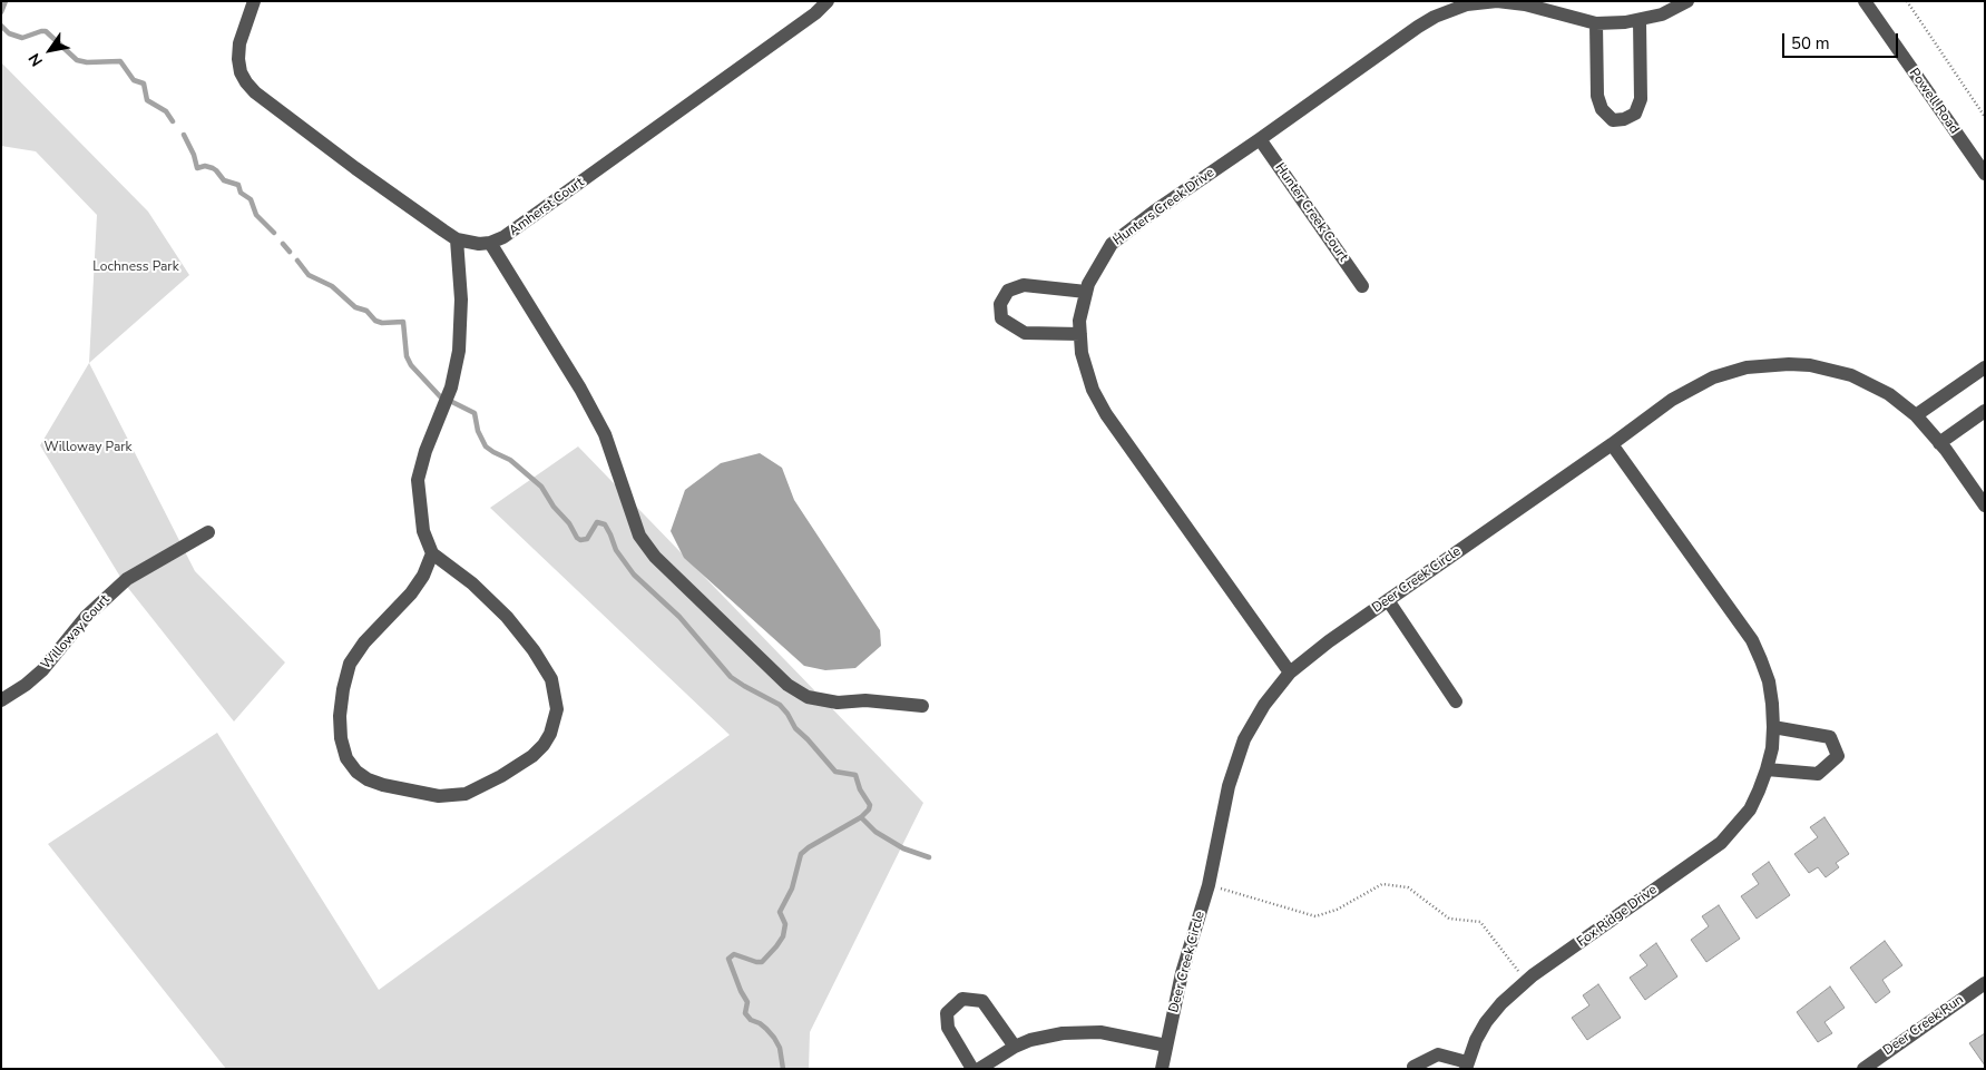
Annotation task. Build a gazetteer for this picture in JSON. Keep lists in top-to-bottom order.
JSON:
{
  "streets": {
    "street": [
      "Powell Road",
      "Amherst Court",
      "Hunters Creek Drive",
      "Hunter Creek Court",
      "Deer Creek Circle",
      "Willoway Court",
      "Fox Ridge Drive",
      "Deer Creek Run"
    ]
  },
  "crossings": [
    ["Hunters Creek Drive", "Hunter Creek Court"],
    ["Hunters Creek Drive", "Deer Creek Circle"],
    ["Deer Creek Circle", "Fox Ridge Drive"]
  ],
  "parks": ["Lochness Park", "Willoway Park"],
  "scale_bar": "50 m",
  "north": "bottom left"
}
